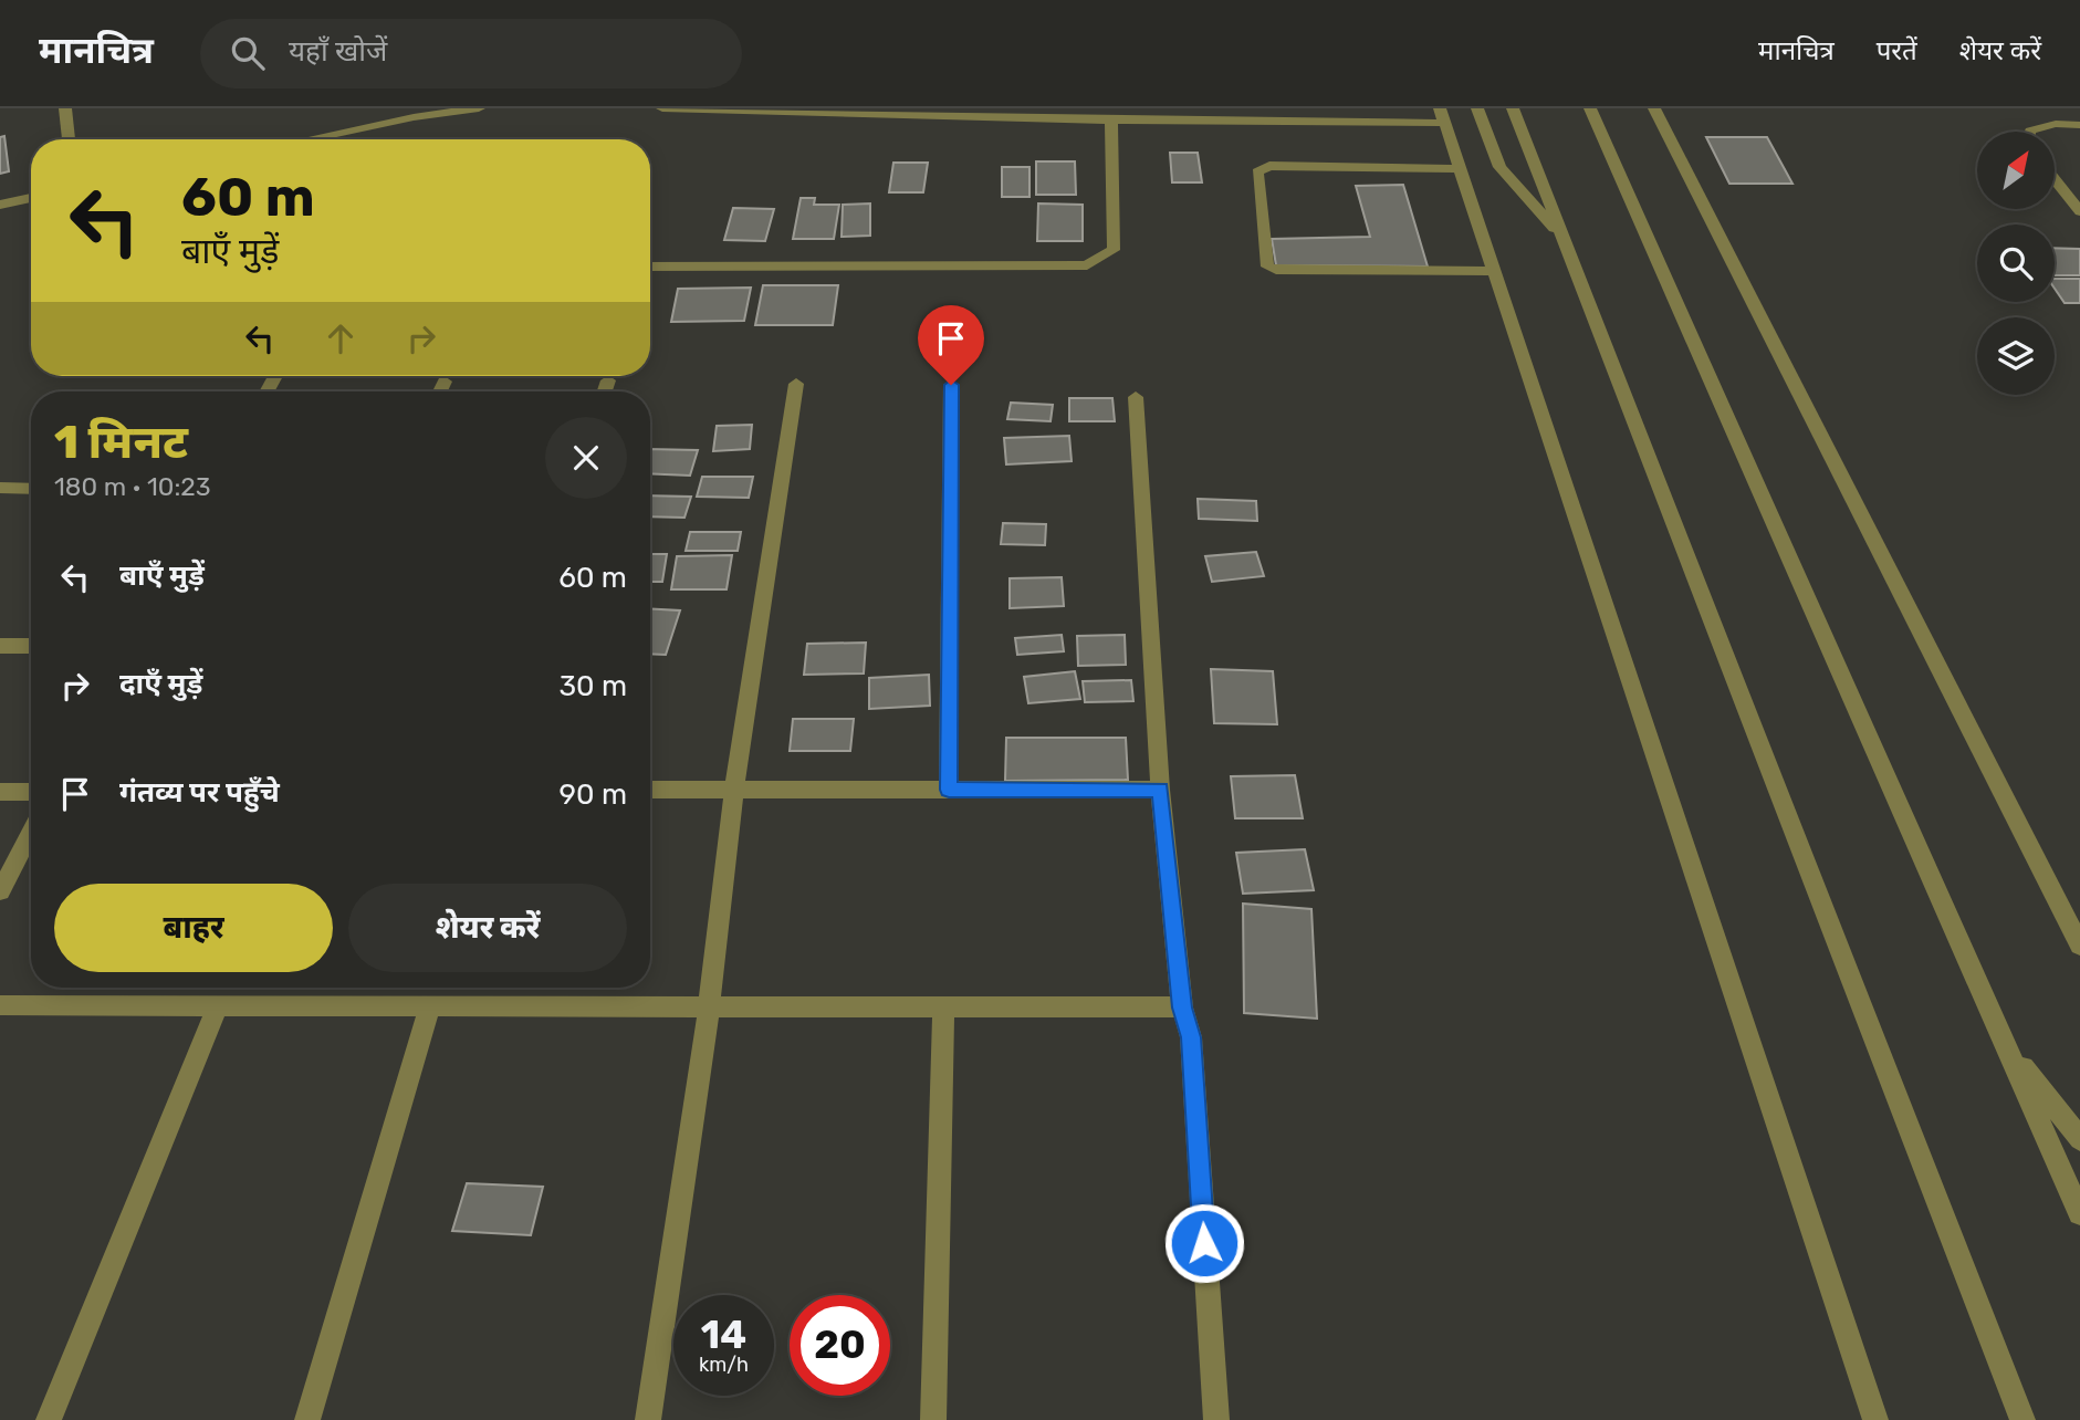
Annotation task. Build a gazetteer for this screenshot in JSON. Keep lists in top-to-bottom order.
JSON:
{
  "north": "top right",
  "page": {
    "header": "मानचित्र",
    "search": "यहाँ खोजें",
    "nav": ["मानचित्र", "परतें", "शेयर करें"],
    "turn": ["60 m", "बाएँ मुड़ें"],
    "heading": ["1 मिनट", "180 m · 10:23"],
    "list": [
      {
        "name": "बाएँ मुड़ें",
        "value": "60 m"
      },
      {
        "name": "दाएँ मुड़ें",
        "value": "30 m"
      },
      {
        "name": "गंतव्य पर पहुँचे",
        "value": "90 m"
      }
    ],
    "buttons": ["बाहर", "शेयर करें"],
    "speed": "14 km/h",
    "limit": "20"
  }
}
